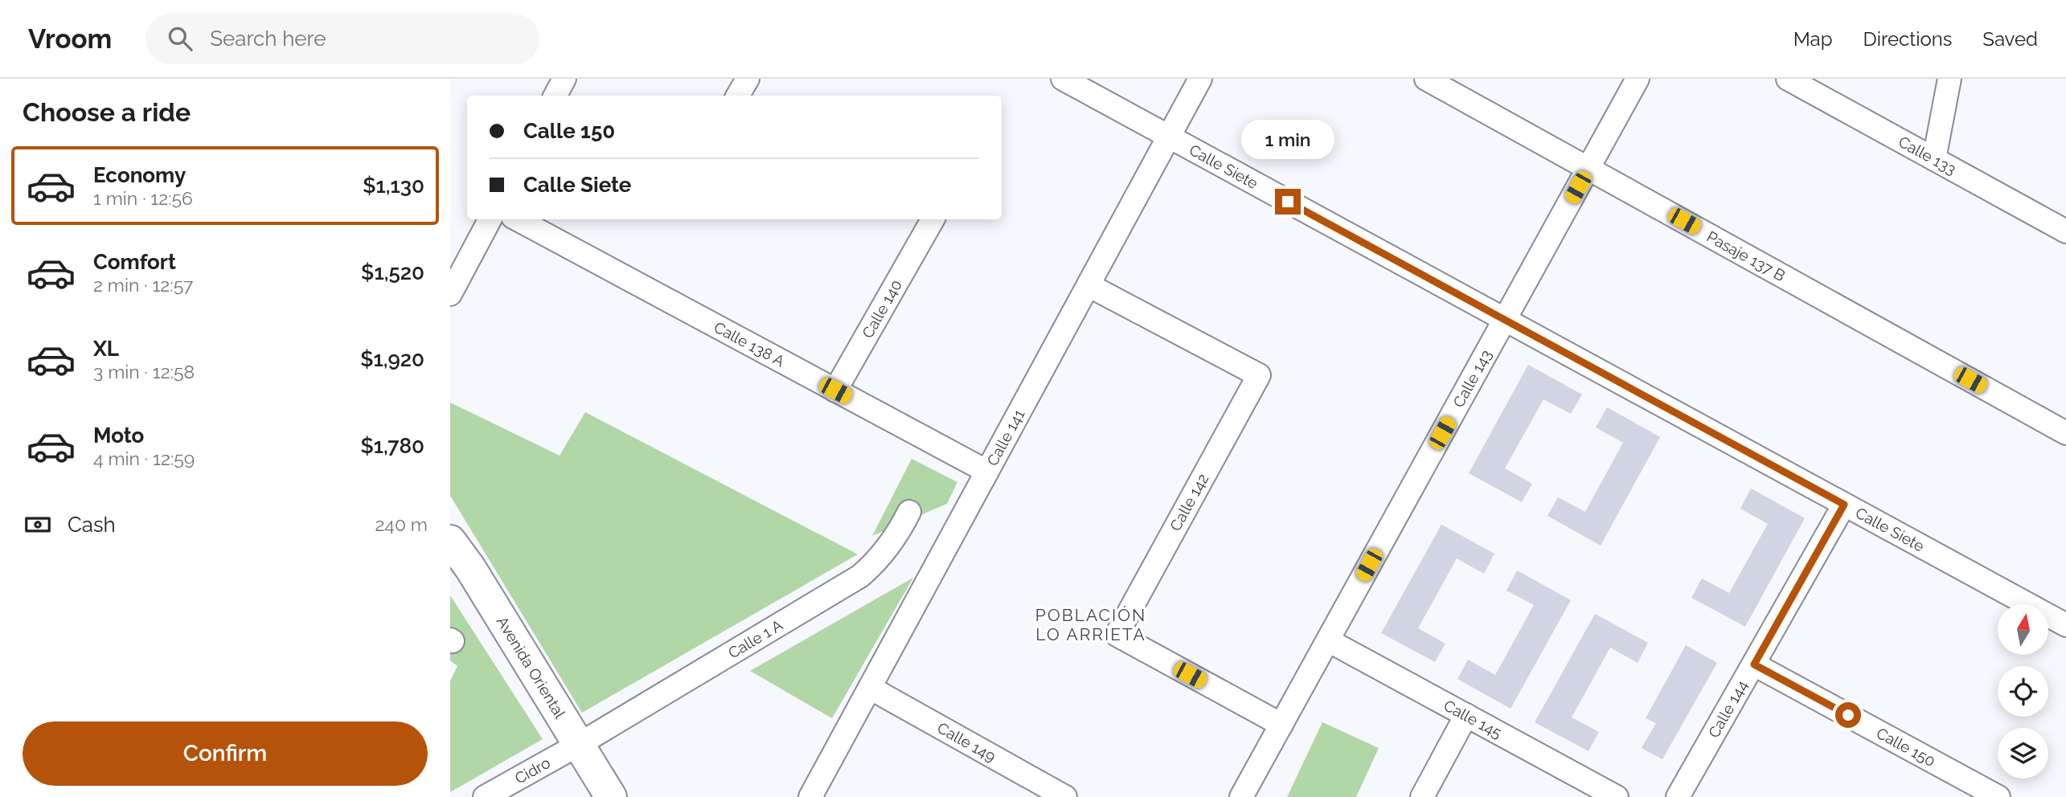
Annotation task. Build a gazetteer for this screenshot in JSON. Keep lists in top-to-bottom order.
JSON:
{
  "streets": {
    "main road": ["Avenida Oriental"],
    "street": [
      "Calle 133",
      "Calle Siete",
      "Pasaje 137 B",
      "Calle 140",
      "Calle 138 A",
      "Calle 143",
      "Calle 141",
      "Calle 142",
      "Calle 1 A",
      "Calle 144",
      "Calle 145",
      "Calle 149",
      "Calle 150",
      "Cidro"
    ]
  },
  "crossings": [
    ["Calle Siete", "Calle 143"],
    ["Calle Siete", "Calle 141"],
    ["Calle Siete", "Calle 144"],
    ["Pasaje 137 B", "Calle 143"],
    ["Calle 140", "Calle 138 A"],
    ["Calle 138 A", "Calle 141"],
    ["Calle 143", "Calle 142"],
    ["Calle 143", "Calle 145"],
    ["Calle 141", "Calle 142"],
    ["Calle 141", "Calle 149"],
    ["Calle 1 A", "Avenida Oriental"],
    ["Calle 1 A", "Cidro"],
    ["Avenida Oriental", "Cidro"],
    ["Calle 144", "Calle 150"]
  ],
  "districts": ["POBLACIÓN LO ARRIETA"],
  "north": "top",
  "page": {
    "header": "Vroom",
    "search": "Search here",
    "nav": ["Map", "Directions", "Saved"],
    "heading": "Choose a ride",
    "banner": ["Calle 150", "Calle Siete"],
    "bubble": "1 min",
    "list": [
      {
        "name": "Economy",
        "note": "1 min · 12:56",
        "value": "$1,130"
      },
      {
        "name": "Comfort",
        "note": "2 min · 12:57",
        "value": "$1,520"
      },
      {
        "name": "XL",
        "note": "3 min · 12:58",
        "value": "$1,920"
      },
      {
        "name": "Moto",
        "note": "4 min · 12:59",
        "value": "$1,780"
      }
    ],
    "pay": ["Cash", "240 m"],
    "buttons": "Confirm"
  }
}
